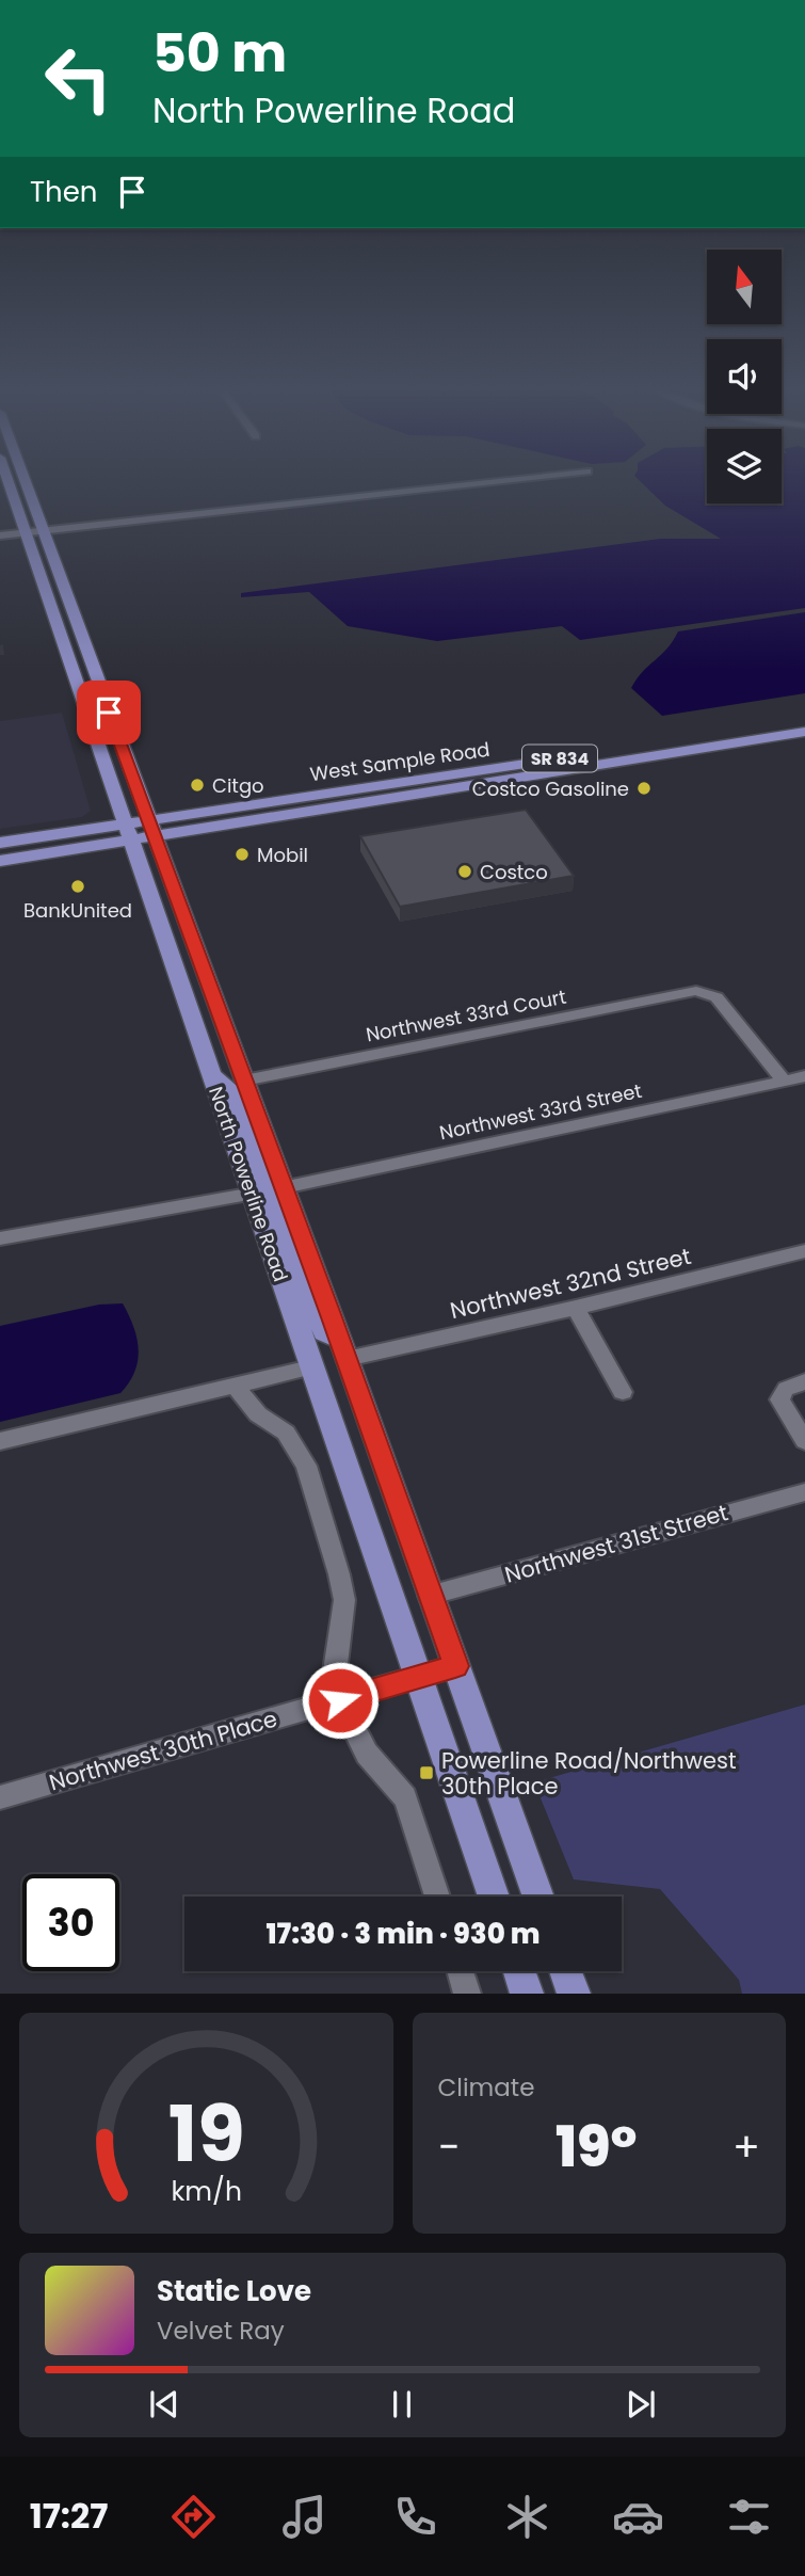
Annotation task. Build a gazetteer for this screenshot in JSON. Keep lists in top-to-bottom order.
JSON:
{
  "streets": {
    "main road": ["SR 834", "West Sample Road", "North Powerline Road"],
    "street": [
      "Northwest 33rd Court",
      "Northwest 33rd Street",
      "Northwest 32nd Street",
      "Northwest 31st Street",
      "Northwest 30th Place"
    ]
  },
  "crossings": [
    ["West Sample Road", "North Powerline Road"],
    ["Northwest 33rd Court", "Northwest 33rd Street"],
    ["Northwest 33rd Court", "North Powerline Road"],
    ["Northwest 33rd Street", "North Powerline Road"],
    ["North Powerline Road", "Northwest 32nd Street"],
    ["North Powerline Road", "Northwest 31st Street"],
    ["North Powerline Road", "Northwest 30th Place"]
  ],
  "places": {
    "other": [
      "Citgo",
      "Costco Gasoline",
      "Mobil",
      "Costco",
      "BankUnited"
    ],
    "transit": ["Powerline Road/Northwest 30th Place"]
  },
  "north": "top",
  "page": {
    "turn": ["50 m", "North Powerline Road"],
    "then": "Then",
    "limit": "30",
    "trip": "17:30 · 3 min · 930 m",
    "tile": "Climate",
    "heat": ["−", "19°", "+"],
    "song": ["Static Love", "Velvet Ray"],
    "tabs": "17:27",
    "gauge": ["19", "km/h"]
  }
}
